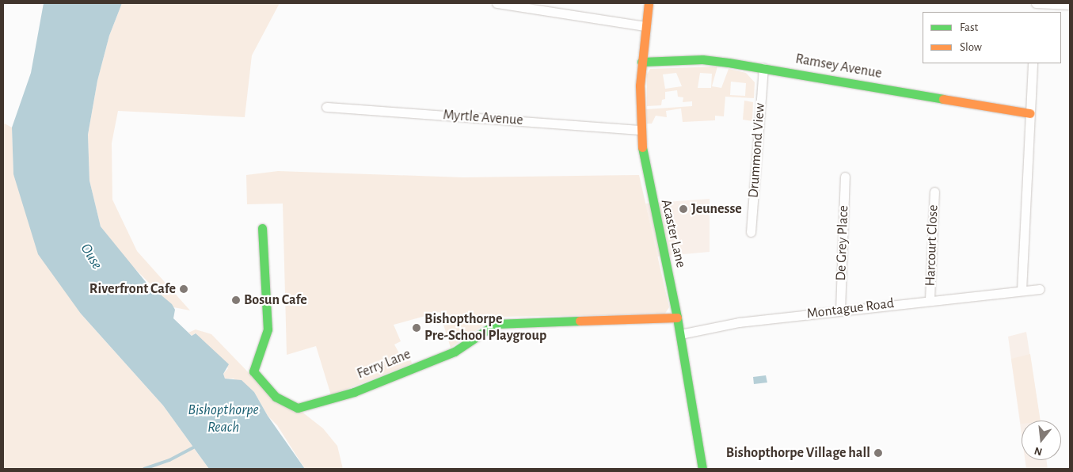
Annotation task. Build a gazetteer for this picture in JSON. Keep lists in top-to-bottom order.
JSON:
{
  "streets": {
    "street": [
      "Ramsey Avenue",
      "Myrtle Avenue",
      "Drummond View",
      "Acaster Lane",
      "De Grey Place",
      "Harcourt Close",
      "Montague Road",
      "Ferry Lane"
    ]
  },
  "crossings": [
    ["Ramsey Avenue", "Drummond View"],
    ["Ramsey Avenue", "Acaster Lane"],
    ["Myrtle Avenue", "Acaster Lane"],
    ["Acaster Lane", "Montague Road"],
    ["Acaster Lane", "Ferry Lane"],
    ["De Grey Place", "Montague Road"],
    ["Harcourt Close", "Montague Road"]
  ],
  "water": ["Ouse", "Bishopthorpe Reach"],
  "places": [
    "Jeunesse",
    "Riverfront Cafe",
    "Bosun Cafe",
    "Bishopthorpe Pre-School Playgroup",
    "Bishopthorpe Village hall"
  ],
  "legend": ["Fast", "Slow"],
  "north": "bottom"
}
